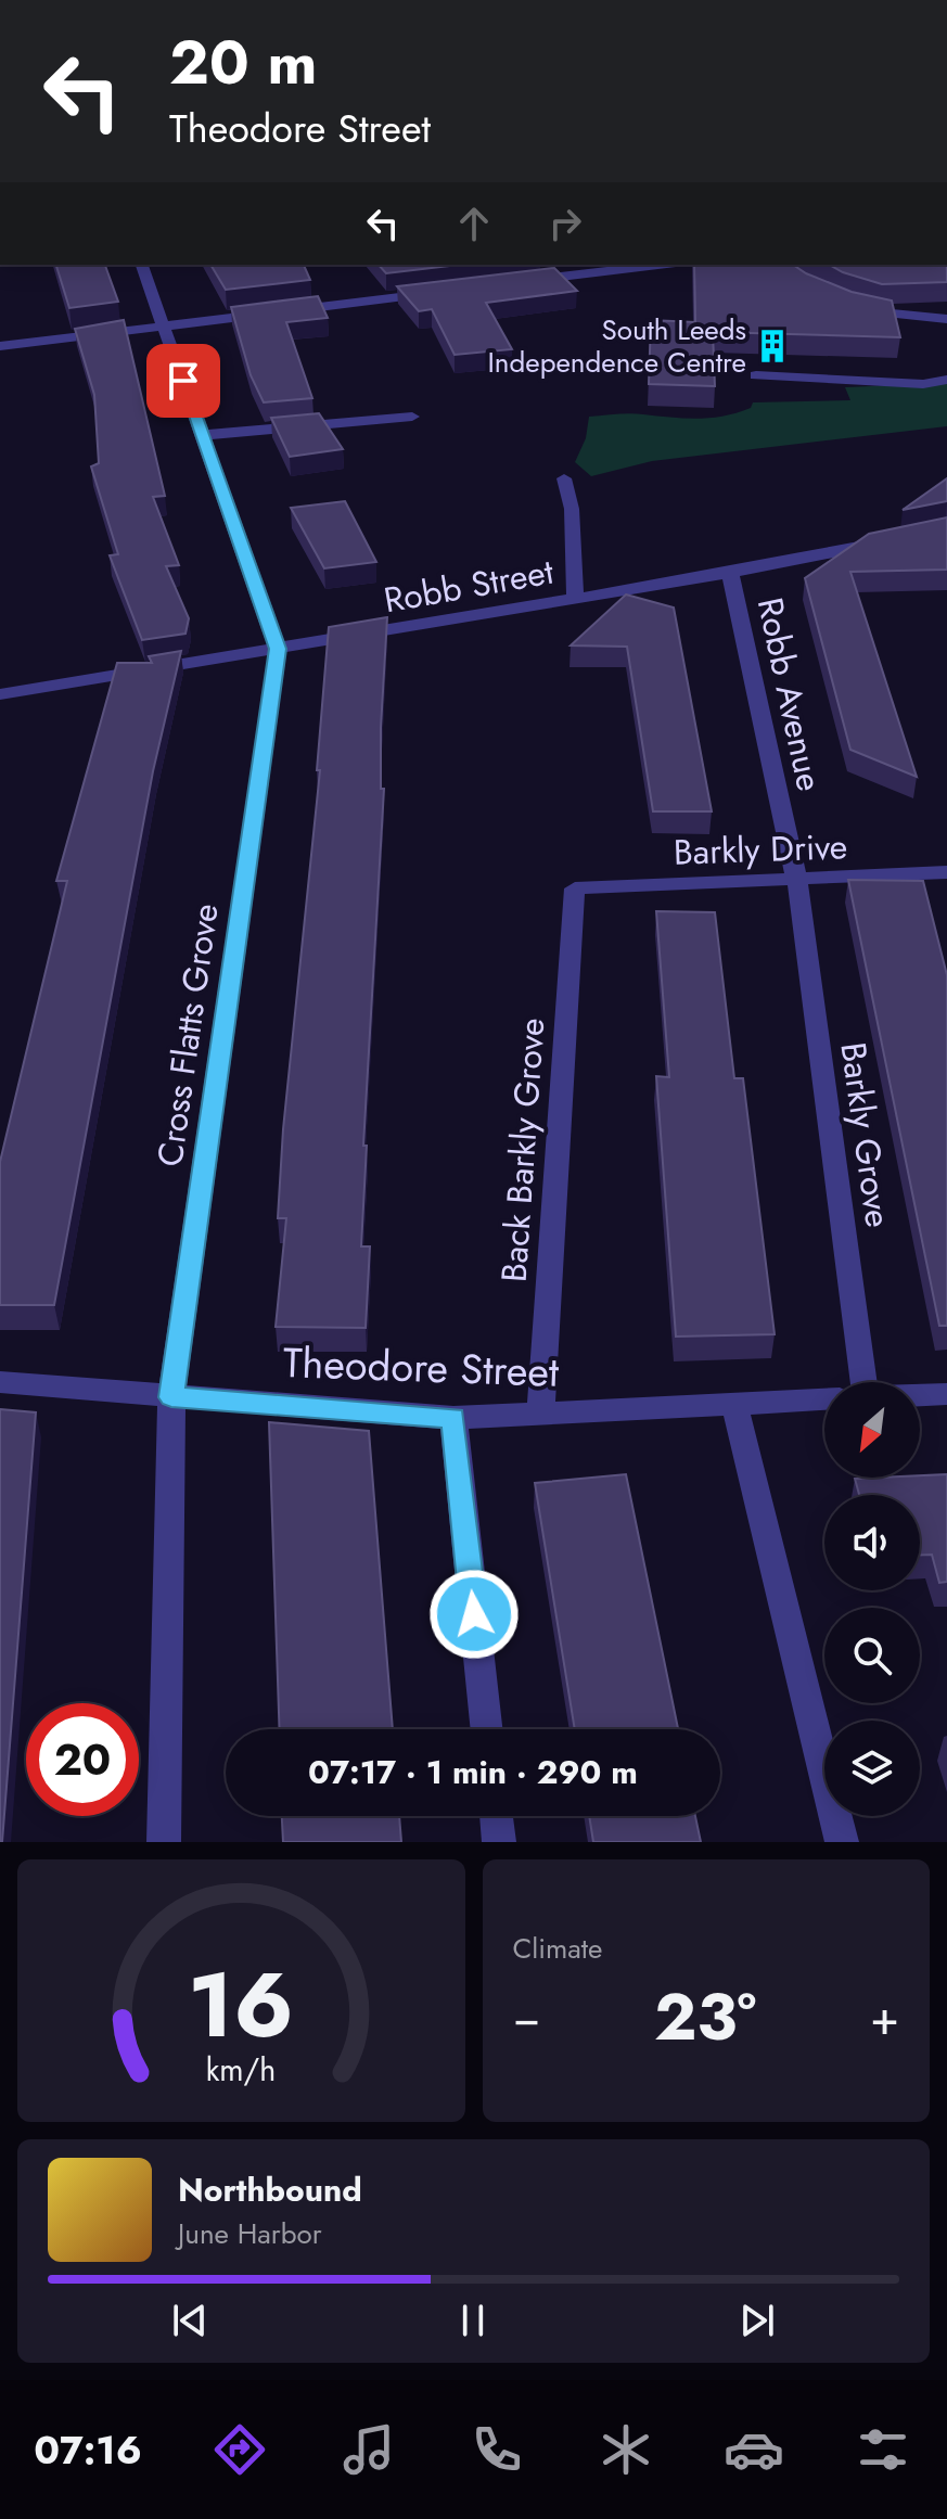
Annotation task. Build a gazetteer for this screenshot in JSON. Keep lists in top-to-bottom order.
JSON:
{
  "streets": {
    "street": [
      "Robb Street",
      "Robb Avenue",
      "Barkly Drive",
      "Cross Flatts Grove",
      "Barkly Grove",
      "Back Barkly Grove",
      "Theodore Street"
    ]
  },
  "crossings": [
    ["Robb Street", "Robb Avenue"],
    ["Robb Street", "Cross Flatts Grove"],
    ["Robb Avenue", "Barkly Drive"],
    ["Robb Avenue", "Barkly Grove"],
    ["Barkly Drive", "Barkly Grove"],
    ["Barkly Drive", "Back Barkly Grove"],
    ["Cross Flatts Grove", "Theodore Street"],
    ["Back Barkly Grove", "Theodore Street"]
  ],
  "places": {
    "building": ["South Leeds Independence Centre"]
  },
  "north": "bottom left",
  "page": {
    "turn": ["20 m", "Theodore Street"],
    "limit": "20",
    "trip": "07:17 · 1 min · 290 m",
    "tile": "Climate",
    "heat": ["−", "23°", "+"],
    "song": ["Northbound", "June Harbor"],
    "tabs": "07:16",
    "gauge": ["16", "km/h"]
  }
}
